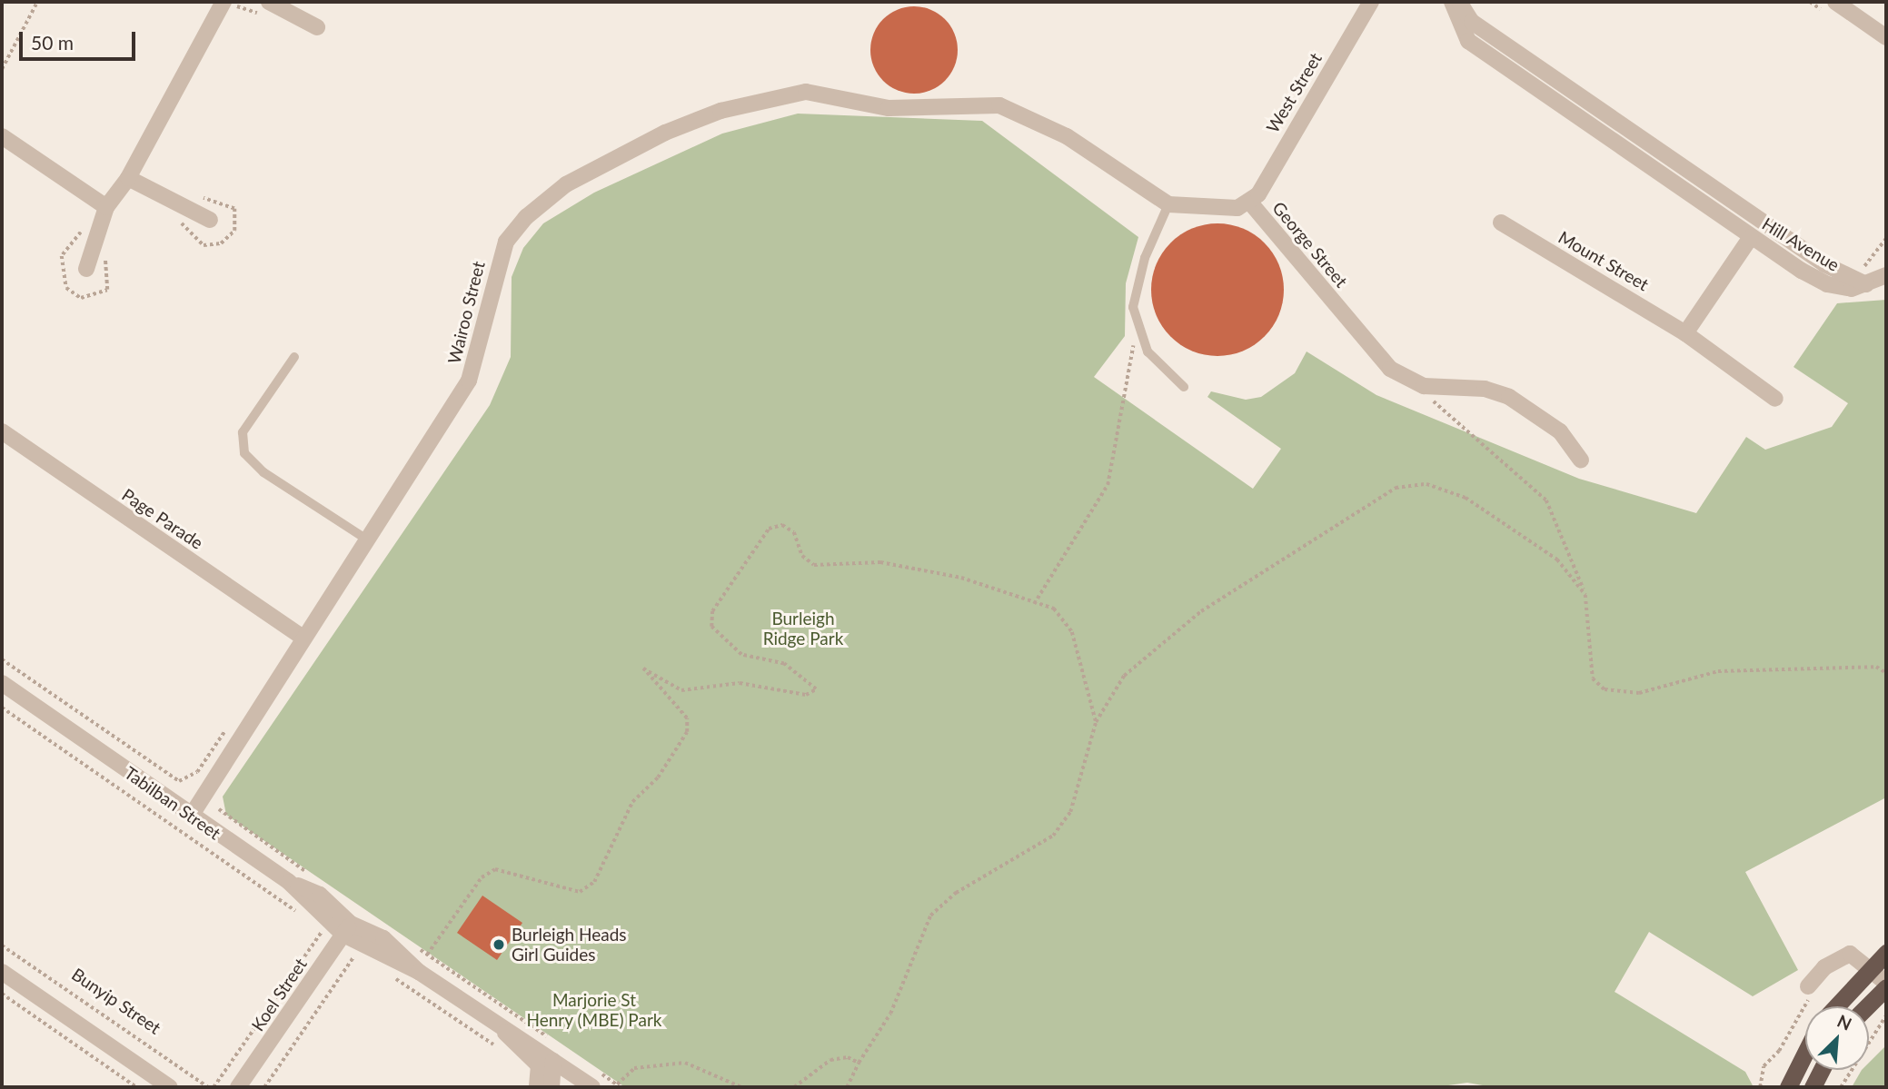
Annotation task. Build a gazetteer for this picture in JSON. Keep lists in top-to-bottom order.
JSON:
{
  "streets": {
    "street": [
      "West Street",
      "George Street",
      "Hill Avenue",
      "Mount Street",
      "Wairoo Street",
      "Page Parade",
      "Tabilban Street",
      "Koel Street"
    ],
    "path": ["Bunyip Street"]
  },
  "crossings": [
    ["West Street", "George Street"],
    ["George Street", "Wairoo Street"],
    ["Wairoo Street", "Page Parade"],
    ["Wairoo Street", "Tabilban Street"],
    ["Tabilban Street", "Koel Street"]
  ],
  "parks": ["Burleigh Ridge Park", "Marjorie St Henry (MBE) Park"],
  "places": ["Burleigh Heads Girl Guides"],
  "scale_bar": "50 m",
  "north": "top right"
}
